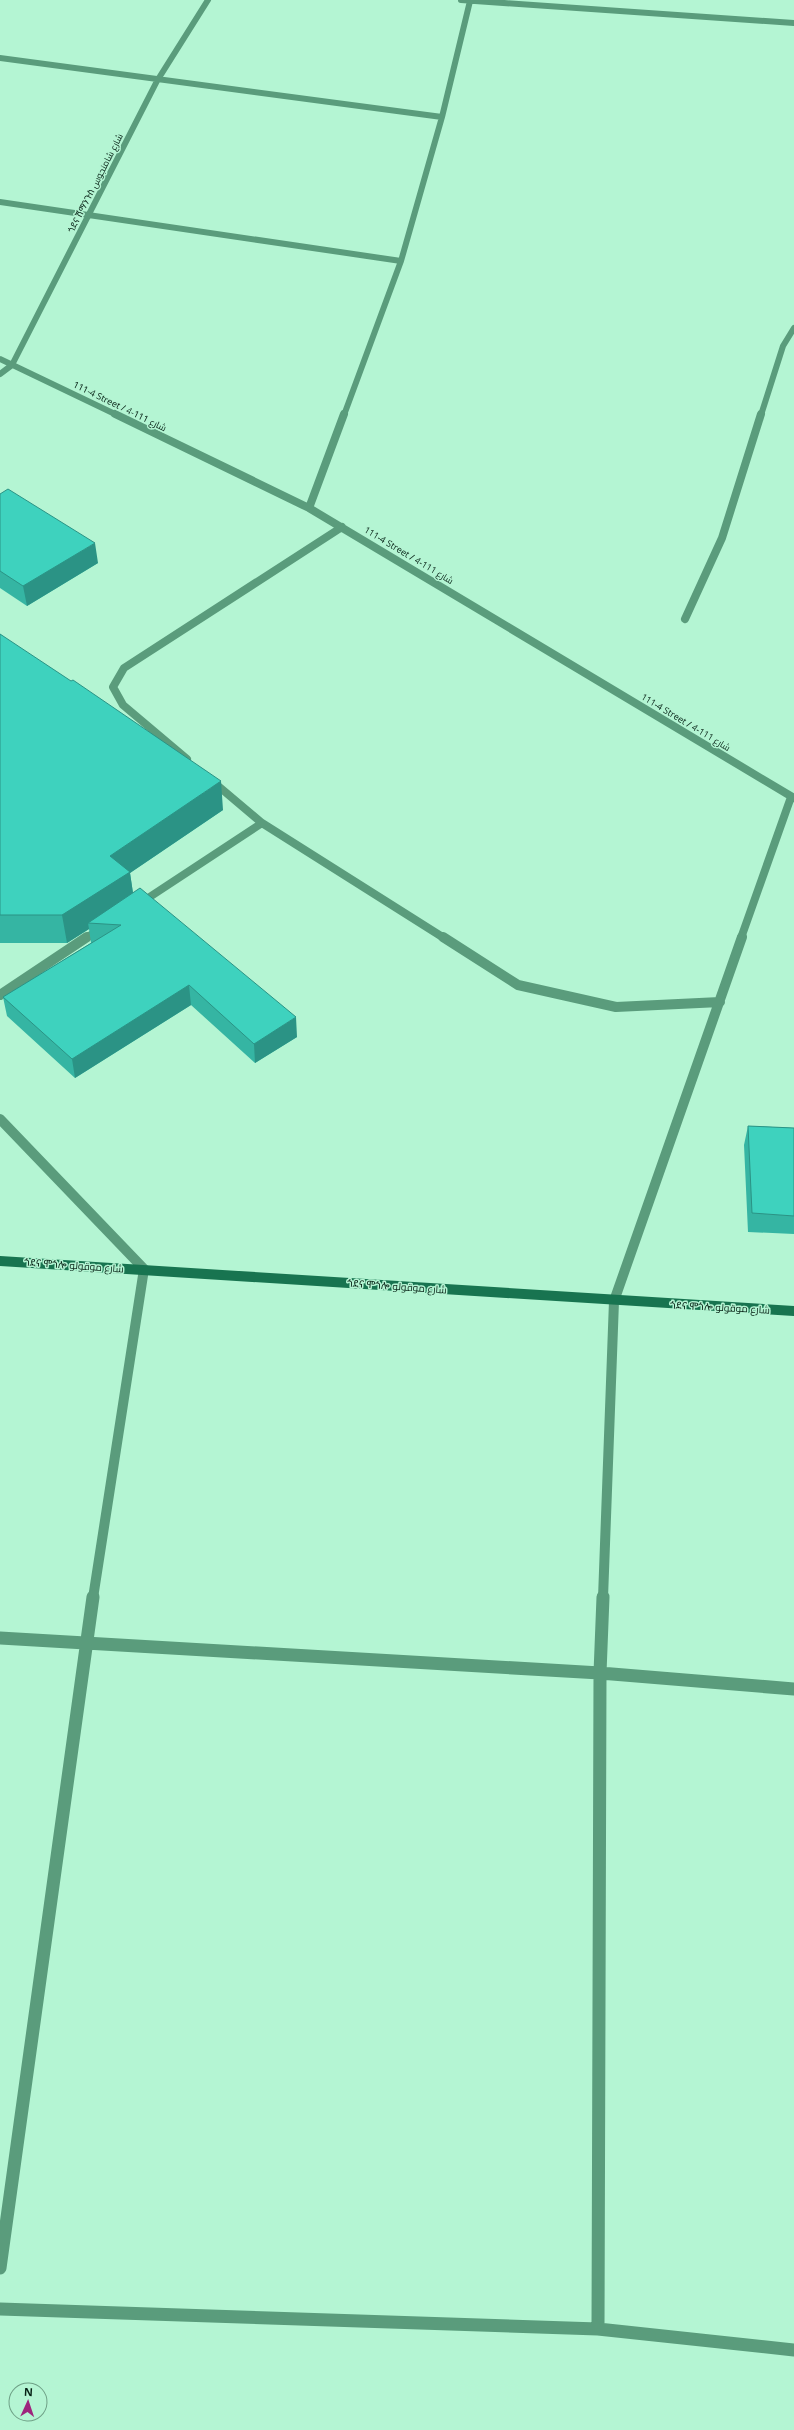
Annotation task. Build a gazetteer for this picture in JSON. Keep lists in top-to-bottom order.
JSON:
{
  "streets": {
    "street": ["ጎደና ሽማንጉስ شارع شامنجوس", "111-4 Street / شارع 111-4", "ጎደና ሞጎሎ شارع موقولو"]
  },
  "crossings": [
    ["ጎደና ሽማንጉስ شارع شامنجوس", "111-4 Street / شارع 111-4"]
  ],
  "north": "top"
}
